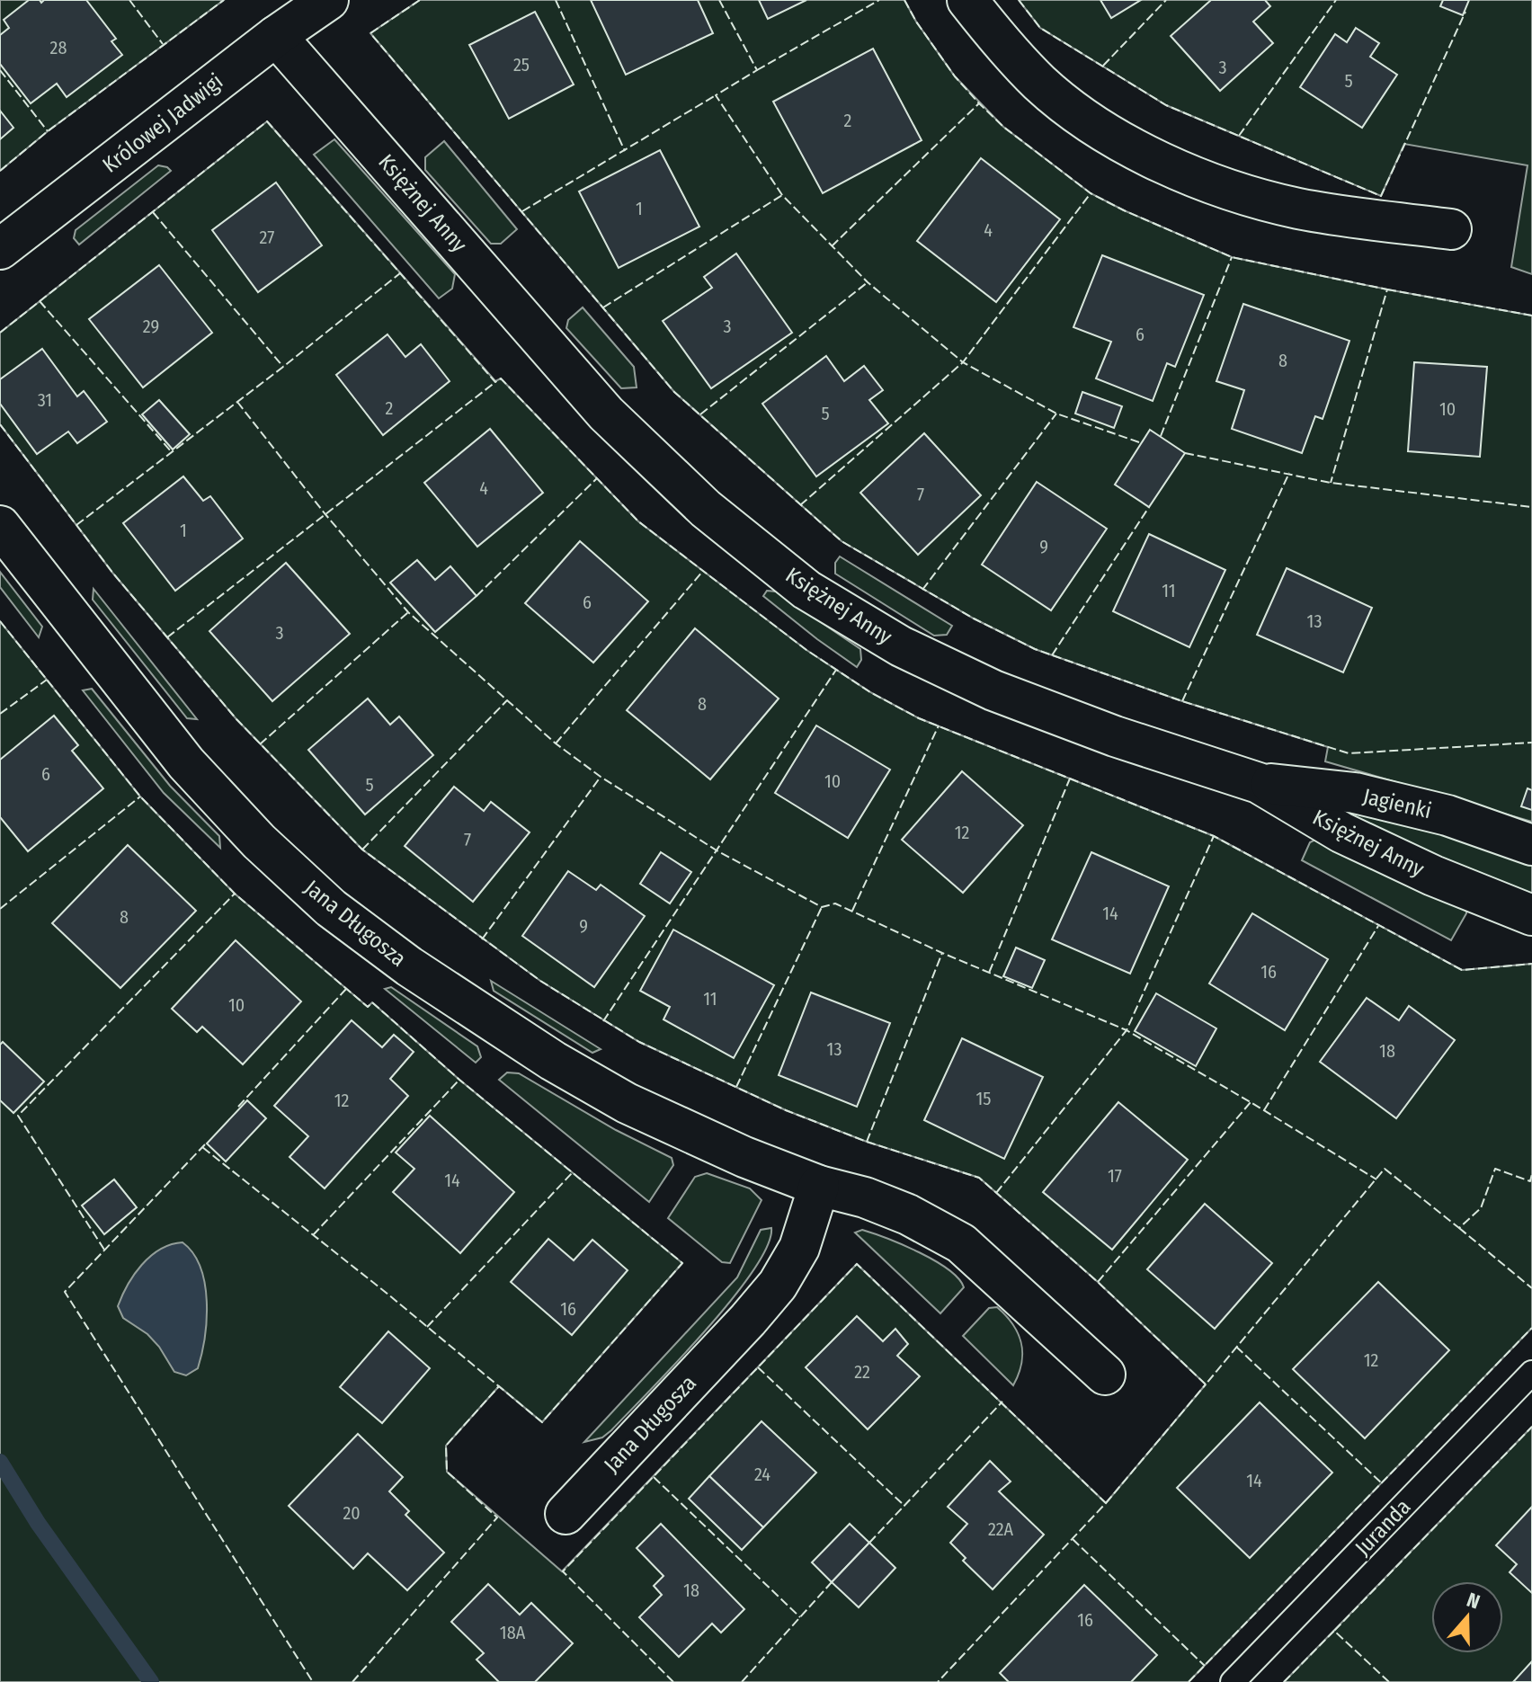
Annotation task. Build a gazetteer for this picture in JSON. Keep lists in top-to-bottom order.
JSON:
{
  "streets": {
    "street": [
      "Królowej Jadwigi",
      "Księżnej Anny",
      "Jagienki",
      "Jana Długosza"
    ],
    "lane": ["Juranda"]
  },
  "crossings": [
    ["Królowej Jadwigi", "Księżnej Anny"],
    ["Księżnej Anny", "Jagienki"]
  ],
  "house_numbers": [
    "28",
    "25",
    "3",
    "5",
    "2",
    "1",
    "4",
    "27",
    "29",
    "3",
    "6",
    "8",
    "31",
    "2",
    "10",
    "5",
    "4",
    "7",
    "1",
    "9",
    "11",
    "6",
    "13",
    "3",
    "8",
    "6",
    "10",
    "5",
    "12",
    "7",
    "14",
    "8",
    "9",
    "16",
    "11",
    "10",
    "13",
    "18",
    "15",
    "12",
    "17",
    "14",
    "16",
    "12",
    "22",
    "24",
    "14",
    "20",
    "22A",
    "18",
    "16",
    "18A"
  ],
  "north": "top"
}
